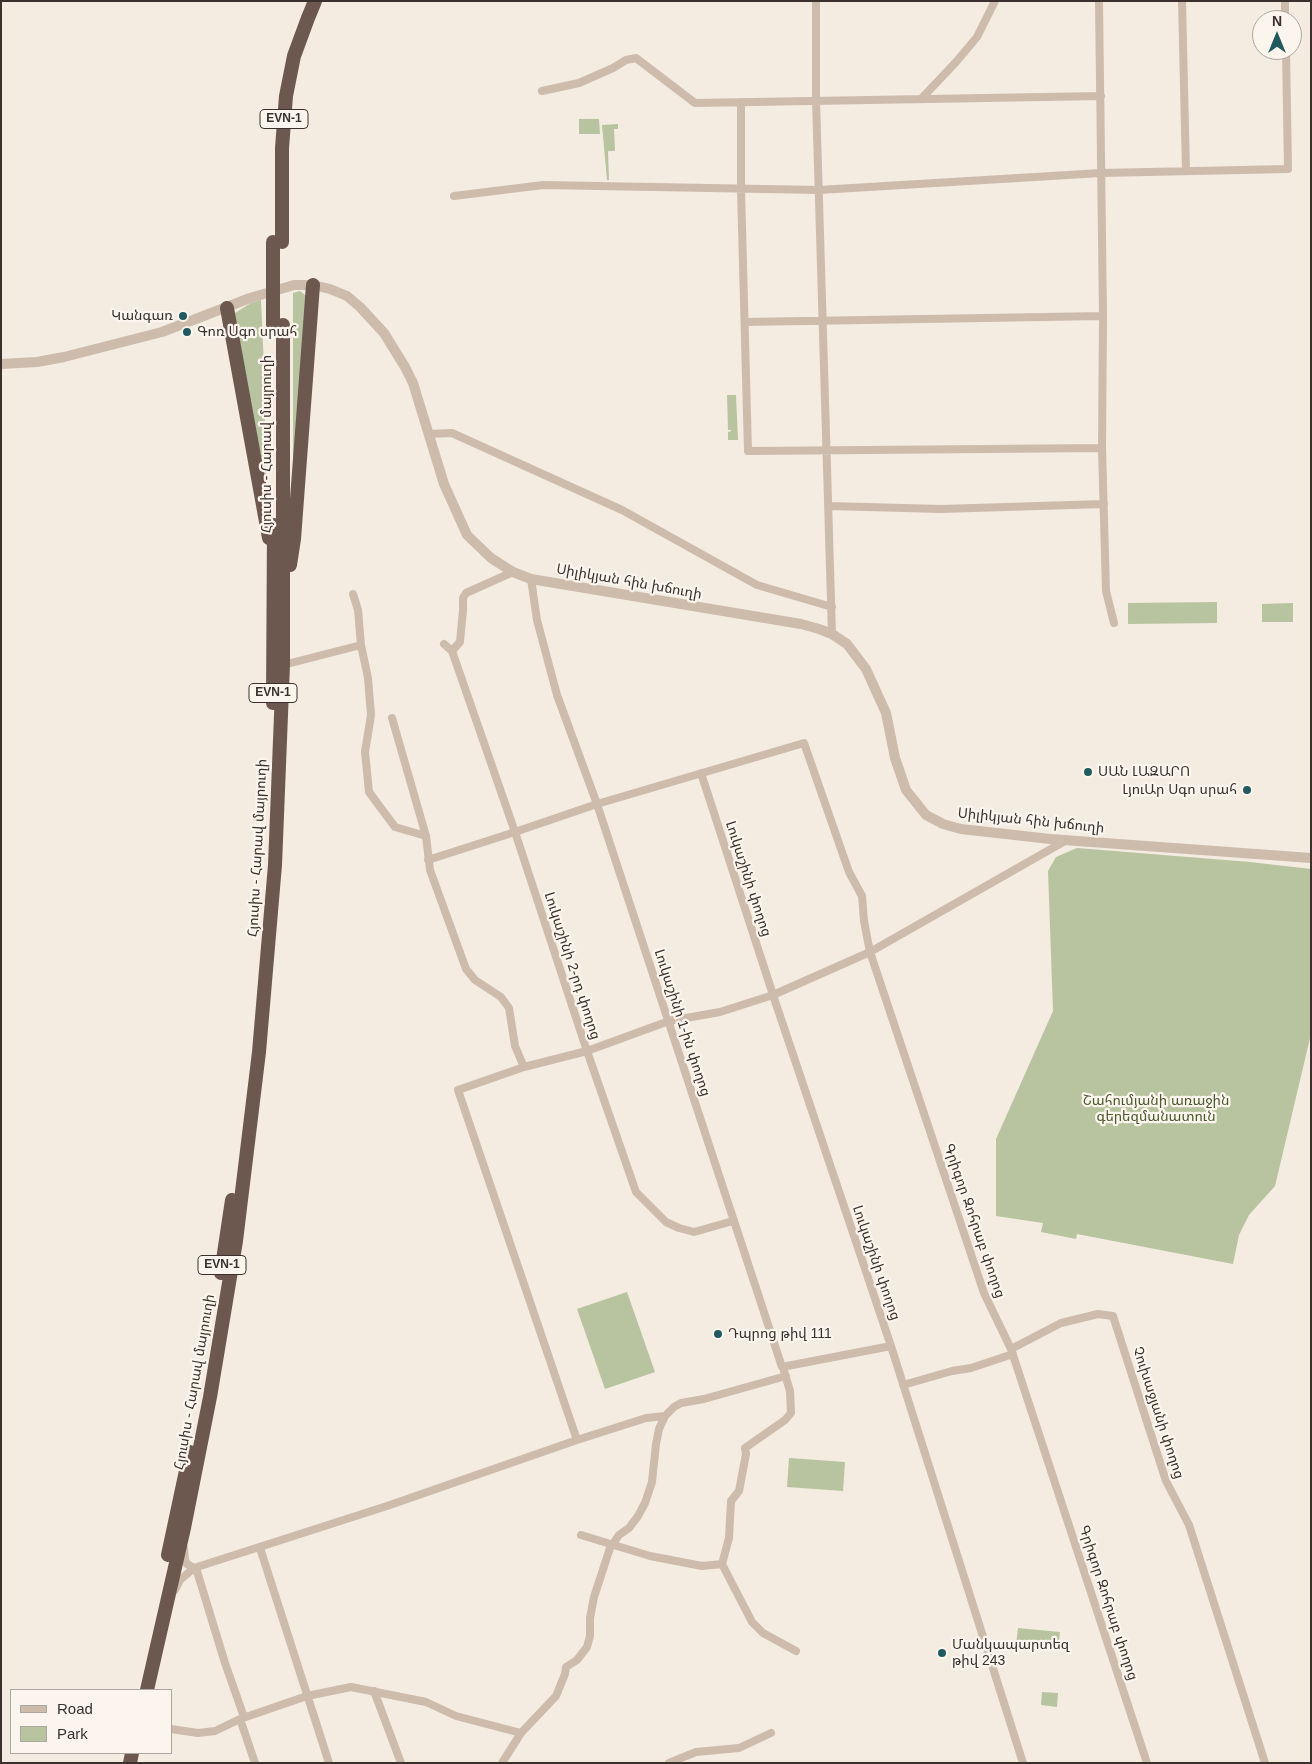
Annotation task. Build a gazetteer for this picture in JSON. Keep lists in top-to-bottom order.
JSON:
{
  "streets": {
    "highway": ["EVN-1", "Հյուսիս - Հարավ մայրուղի"],
    "street": [
      "Սիլիկյան հին խճուղի",
      "Լուկաշինի փողոց",
      "Լուկաշինի 2-րդ փողոց",
      "Լուկաշինի 1-ին փողոց",
      "Գրիգոր Զոհրաբ փողոց",
      "Չուխաջյանի փողոց"
    ]
  },
  "crossings": [
    ["Սիլիկյան հին խճուղի", "Լուկաշինի 1-ին փողոց"],
    ["Լուկաշինի փողոց", "Գրիգոր Զոհրաբ փողոց"],
    ["Լուկաշինի փողոց", "Չուխաջյանի փողոց"],
    ["Լուկաշինի 2-րդ փողոց", "Լուկաշինի 1-ին փողոց"],
    ["Գրիգոր Զոհրաբ փողոց", "Չուխաջյանի փողոց"]
  ],
  "parks": ["Շահումյանի առաջին գերեզմանատուն"],
  "places": [
    "Կանգառ",
    "Գոռ Սգո սրահ",
    "ՍԱՆ ԼԱԶԱՐՈ",
    "ԼյուԱր Սգո սրահ",
    "Դպրոց թիվ 111",
    "Մանկապարտեզ թիվ 243"
  ],
  "legend": ["Road", "Park"],
  "north": "top"
}
